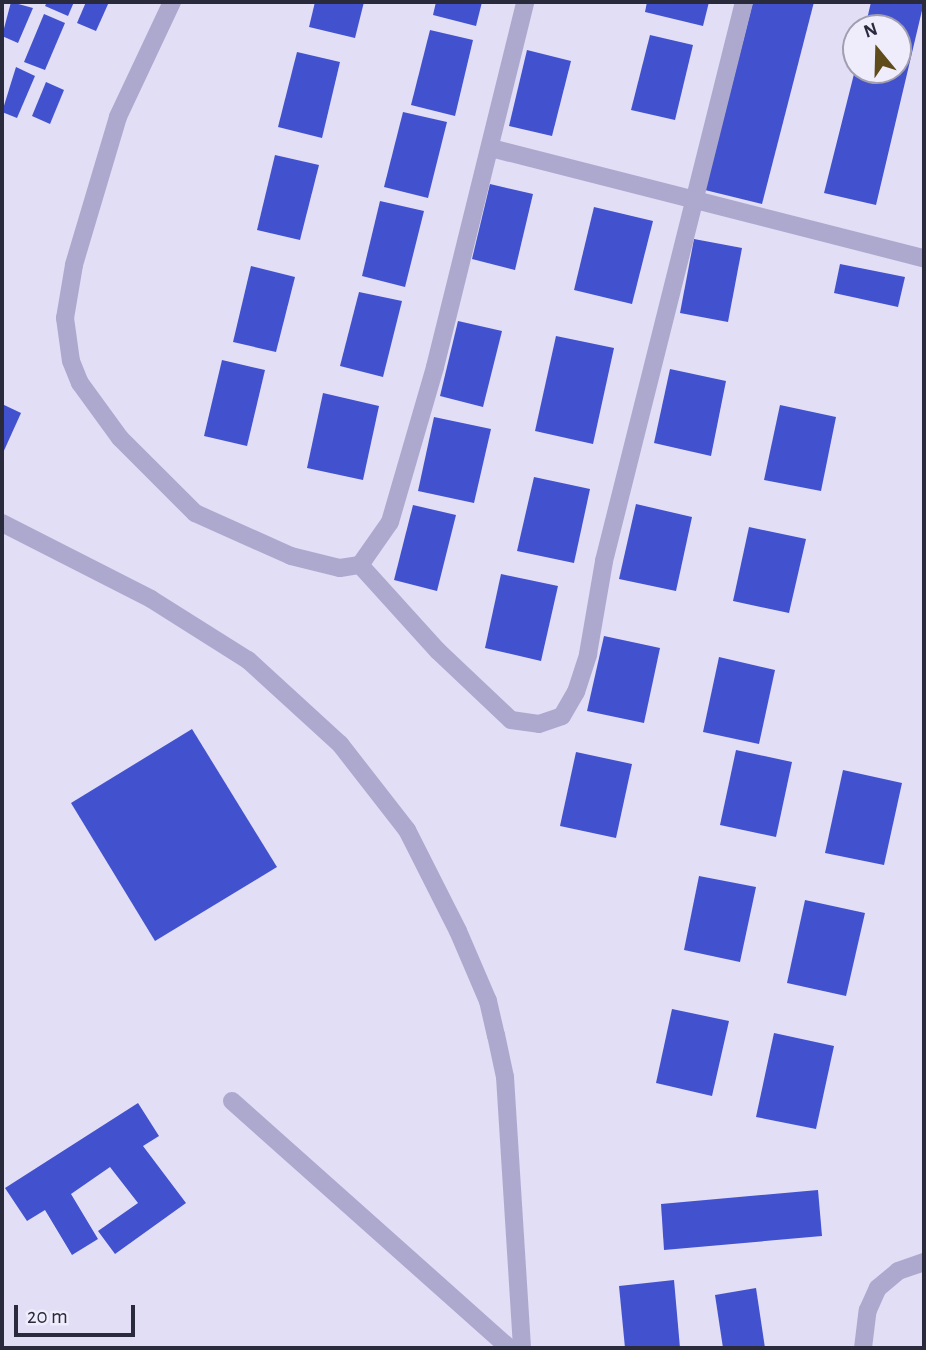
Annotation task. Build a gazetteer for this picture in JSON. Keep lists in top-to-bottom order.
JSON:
{
  "scale_bar": "20 m",
  "north": "top"
}
